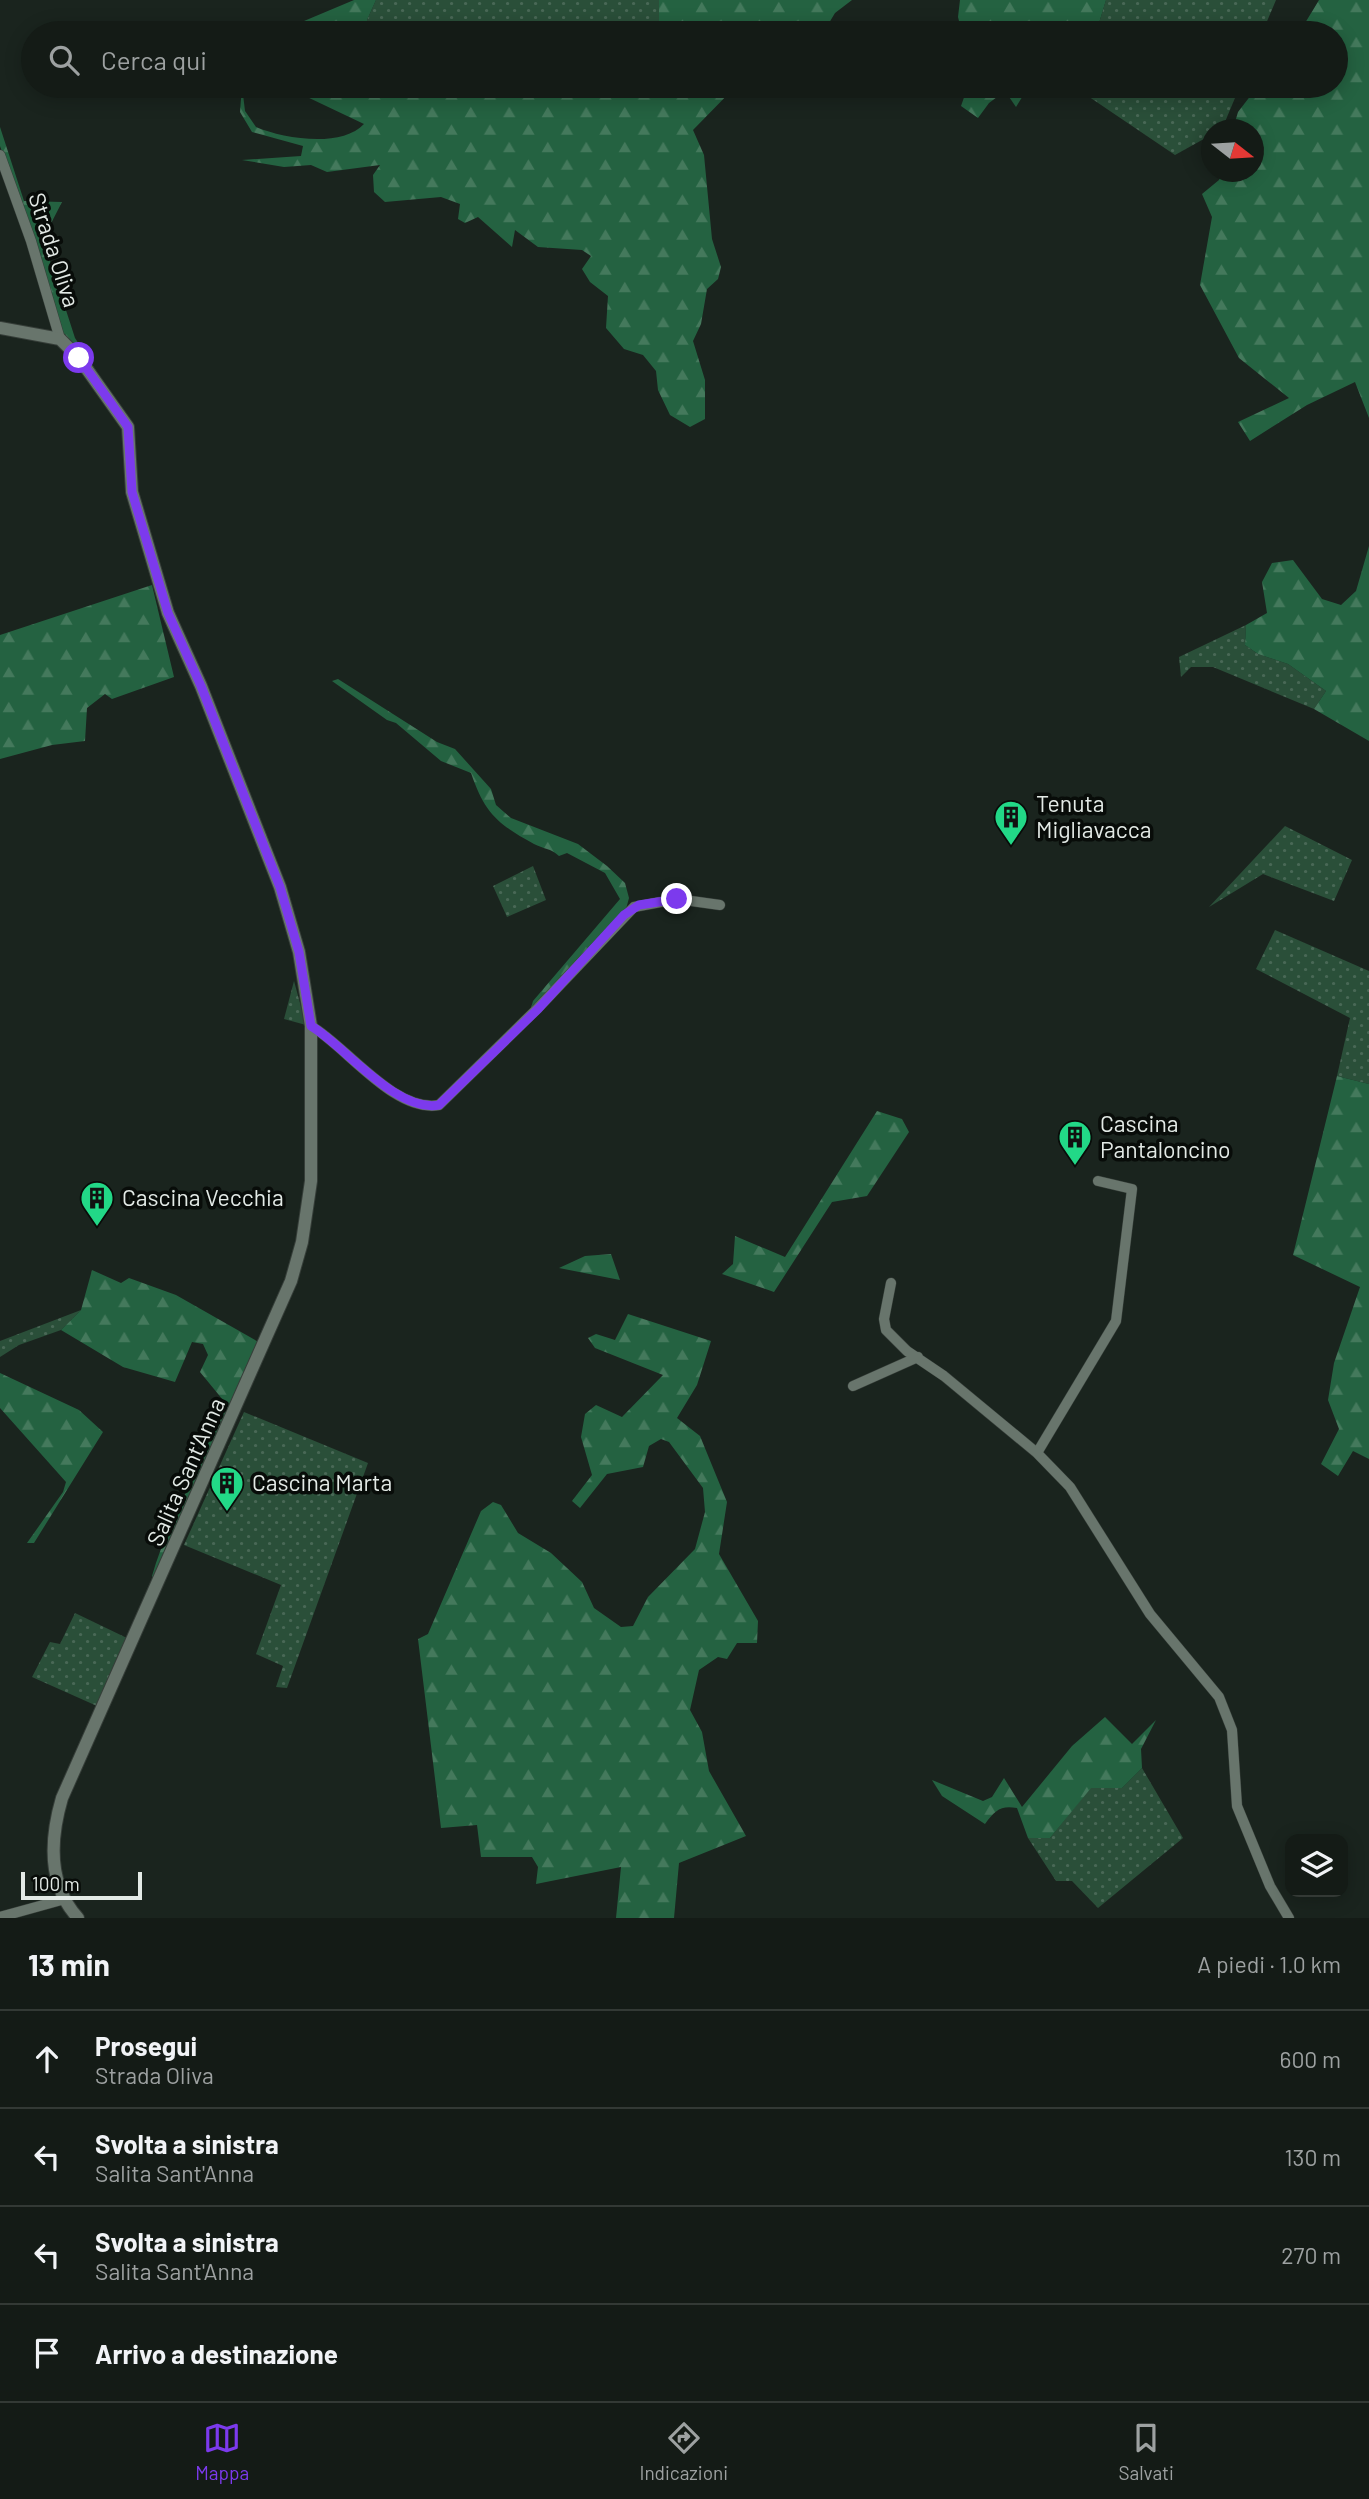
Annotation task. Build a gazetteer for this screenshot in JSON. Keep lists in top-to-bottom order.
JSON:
{
  "streets": {
    "street": ["Strada Oliva", "Salita Sant'Anna"]
  },
  "crossings": [
    ["Strada Oliva", "Salita Sant'Anna"]
  ],
  "places": {
    "building": [
      "Tenuta Migliavacca",
      "Cascina Pantaloncino",
      "Cascina Vecchia",
      "Cascina Marta"
    ]
  },
  "scale_bar": "100 m",
  "north": "right",
  "page": {
    "search": "Cerca qui",
    "scale": "100 m",
    "heading": ["13 min", "A piedi · 1.0 km"],
    "list": [
      ["Prosegui", "Strada Oliva", "600 m"],
      ["Svolta a sinistra", "Salita Sant'Anna", "130 m"],
      ["Svolta a sinistra", "Salita Sant'Anna", "270 m"],
      "Arrivo a destinazione"
    ],
    "nav": ["Mappa", "Indicazioni", "Salvati"]
  }
}
